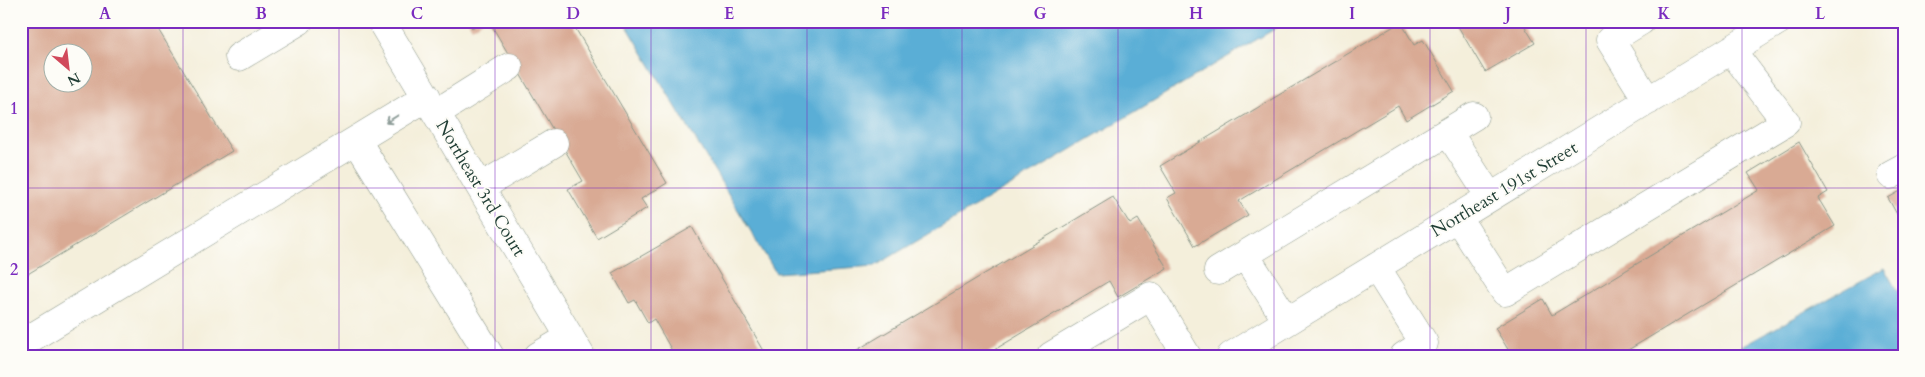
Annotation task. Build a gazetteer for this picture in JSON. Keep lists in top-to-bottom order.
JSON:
{
  "streets": {
    "street": ["Northeast 3rd Court", "Northeast 191st Street"]
  },
  "north": "bottom right",
  "grid": {
    "columns": [
      "A",
      "B",
      "C",
      "D",
      "E",
      "F",
      "G",
      "H",
      "I",
      "J",
      "K",
      "L"
    ],
    "rows": ["1", "2"]
  }
}
